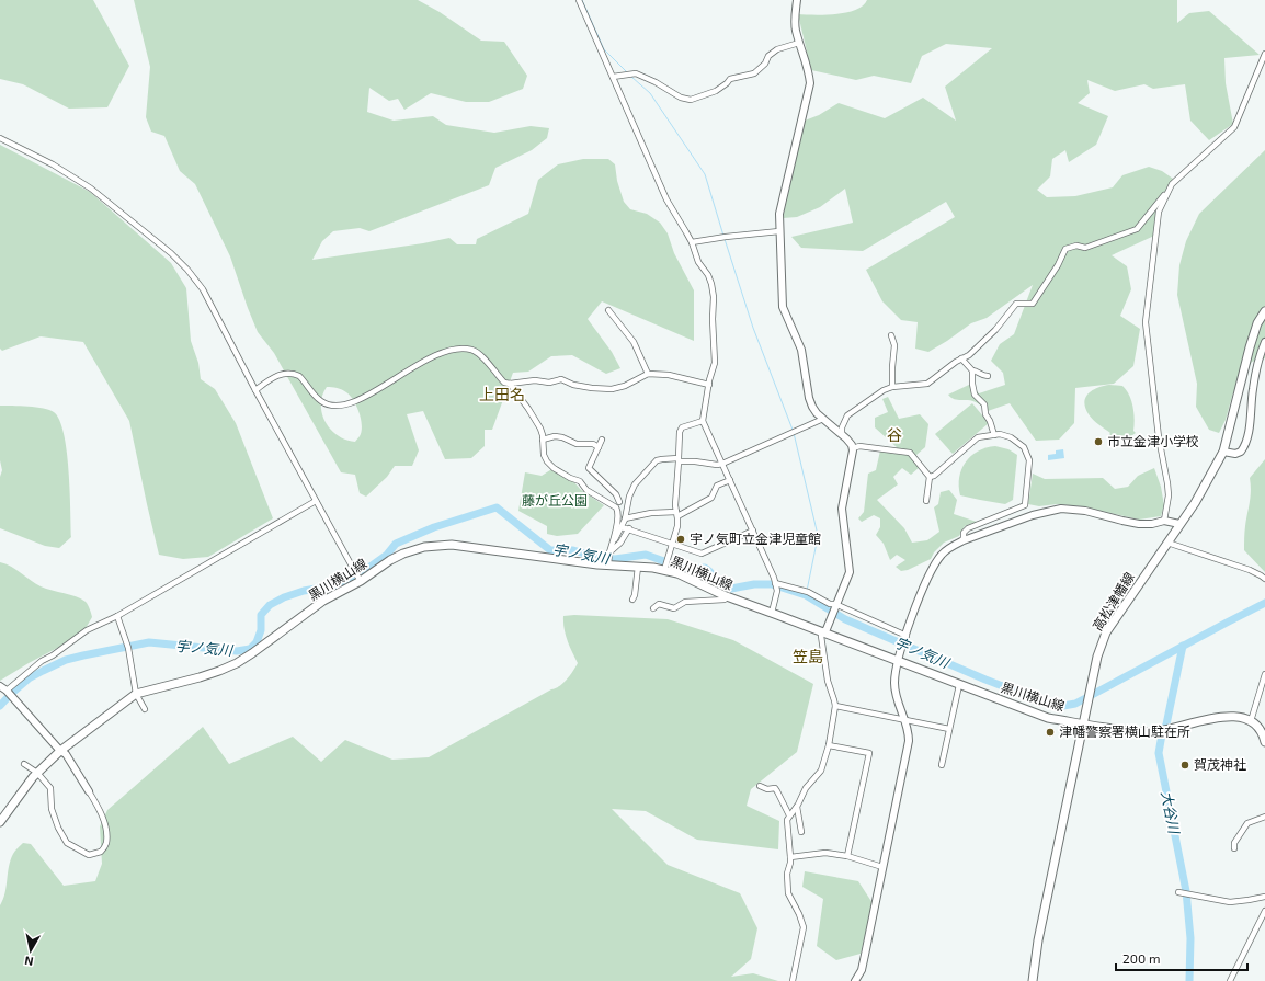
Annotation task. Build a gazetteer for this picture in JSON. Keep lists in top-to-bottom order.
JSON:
{
  "streets": {
    "main road": ["黒川横山線", "高松津幡線"]
  },
  "crossings": [
    ["黒川横山線", "高松津幡線"]
  ],
  "districts": ["上田名", "谷", "笠島"],
  "water": ["宇ノ気川", "大谷川"],
  "parks": ["藤が丘公園"],
  "places": [
    "市立金津小学校",
    "宇ノ気町立金津児童館",
    "津幡警察署横山駐在所",
    "賀茂神社"
  ],
  "scale_bar": "200 m",
  "north": "bottom"
}
